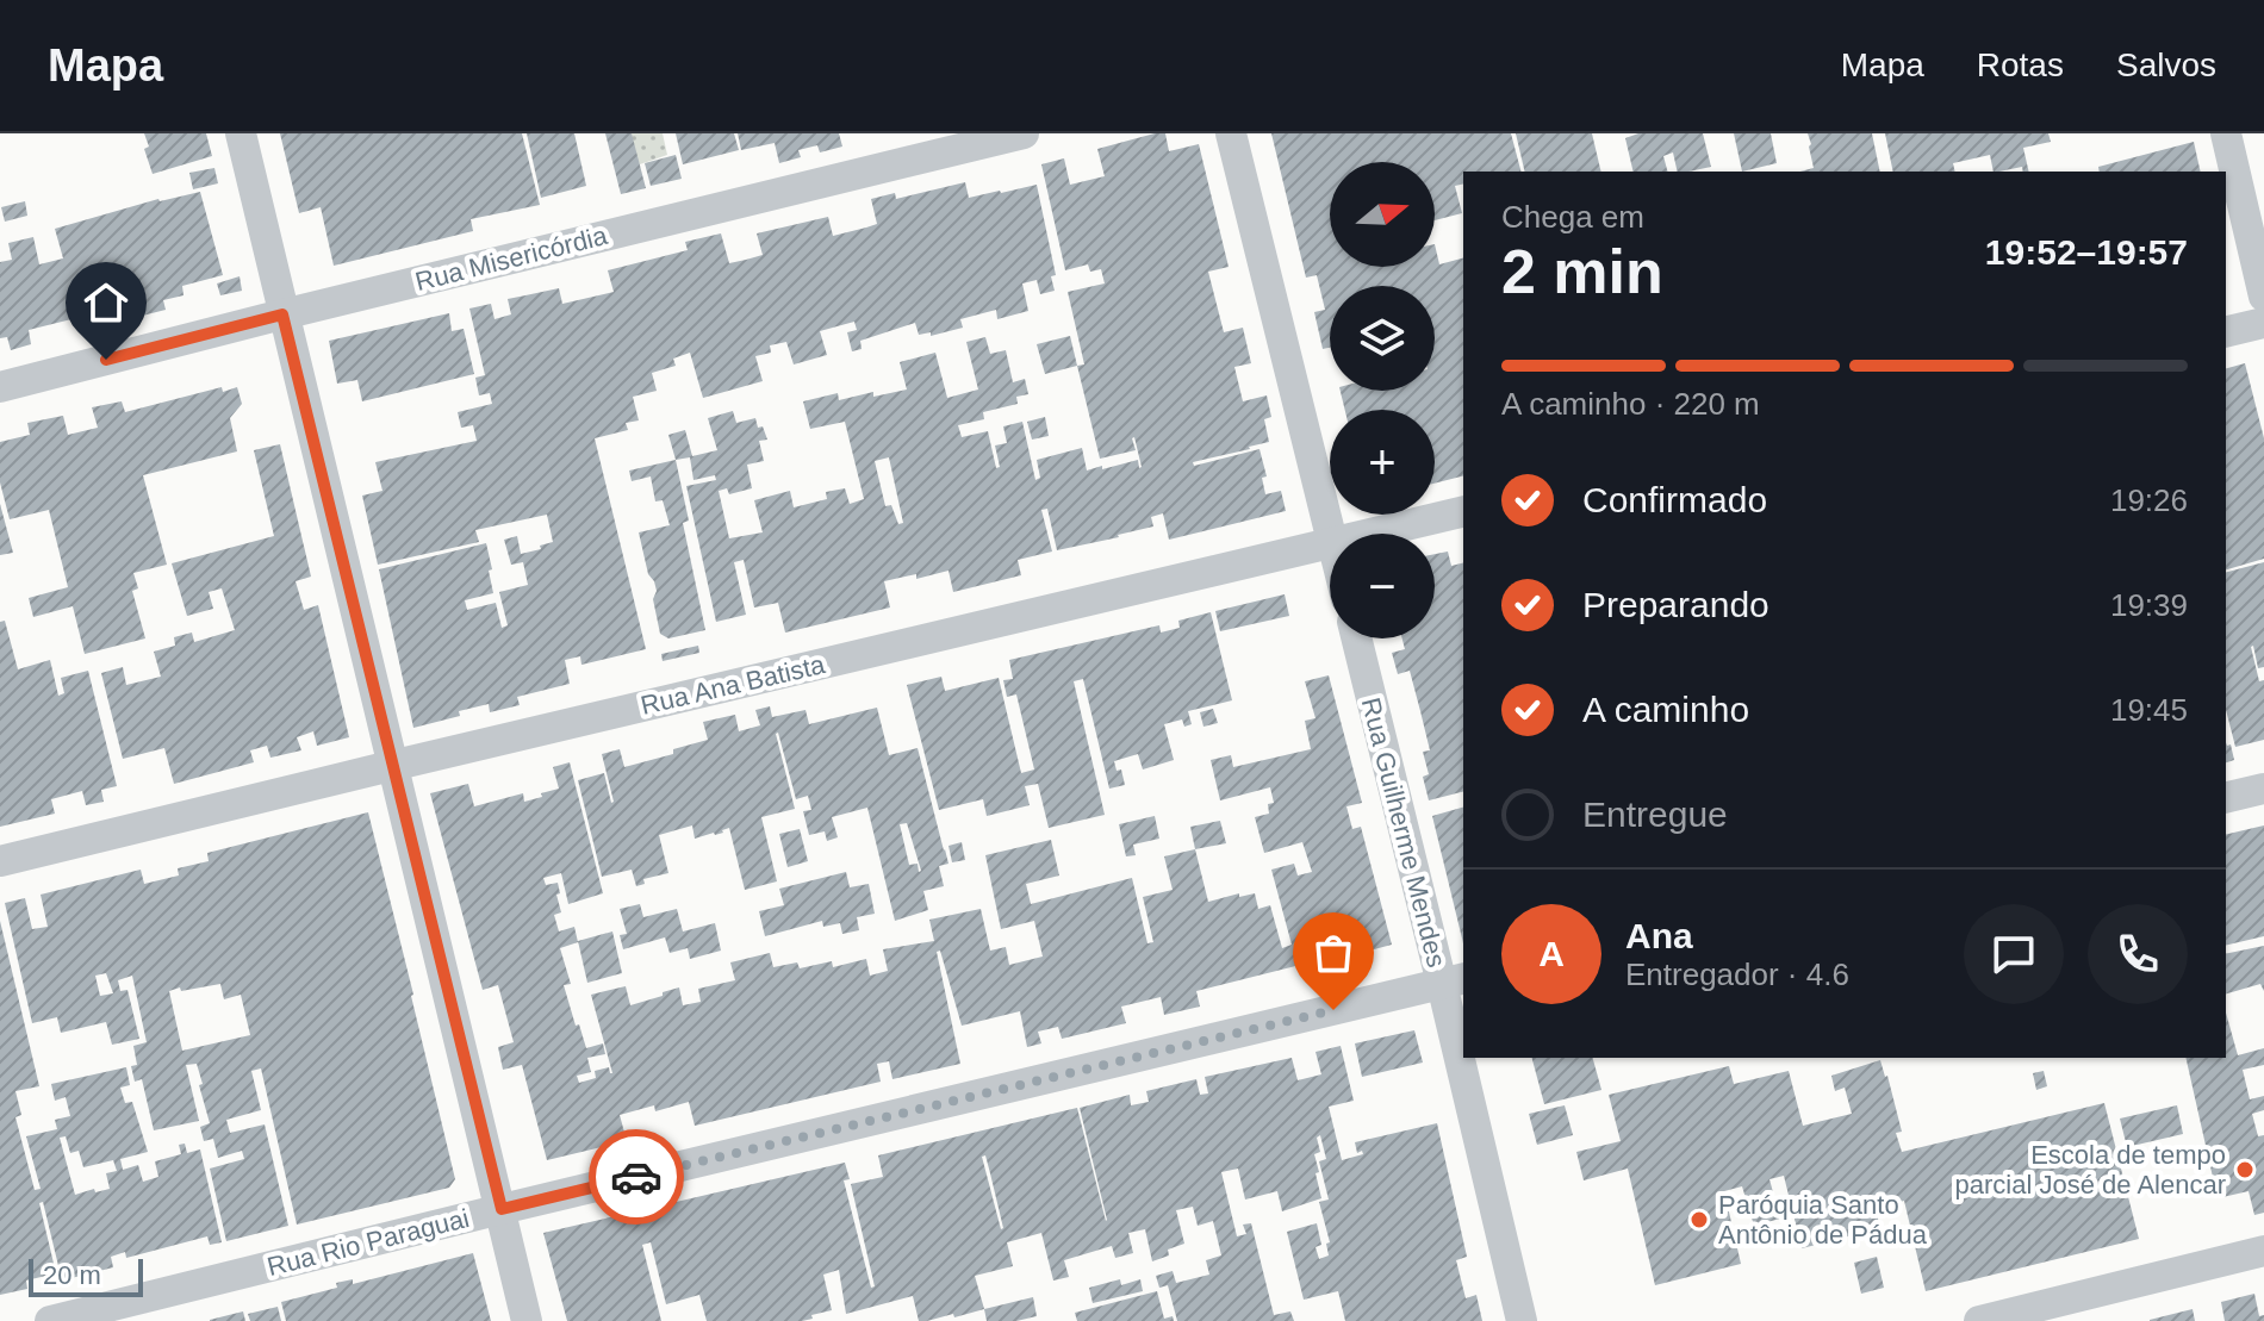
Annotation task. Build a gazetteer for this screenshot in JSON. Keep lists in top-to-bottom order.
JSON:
{
  "streets": {
    "street": [
      "Rua Misericórdia",
      "Rua Ana Batista",
      "Rua Guilherme Mendes",
      "Rua Rio Paraguai"
    ]
  },
  "crossings": [
    ["Rua Guilherme Mendes", "Rua Rio Paraguai"]
  ],
  "places": ["Escola de tempo parcial José de Alencar", "Paróquia Santo Antônio de Pádua"],
  "scale_bar": "20 m",
  "north": "right",
  "page": {
    "header": "Mapa",
    "nav": ["Mapa", "Rotas", "Salvos"],
    "map_buttons": ["+", "−"],
    "heading": ["2 min", "Chega em", "19:52–19:57"],
    "panel": ["Ana", "Entregador · 4.6"],
    "bar": "A caminho · 220 m",
    "list": [
      ["Confirmado", "19:26"],
      ["Preparando", "19:39"],
      ["A caminho", "19:45"],
      "Entregue"
    ],
    "round": "A",
    "scale": "20 m"
  }
}
